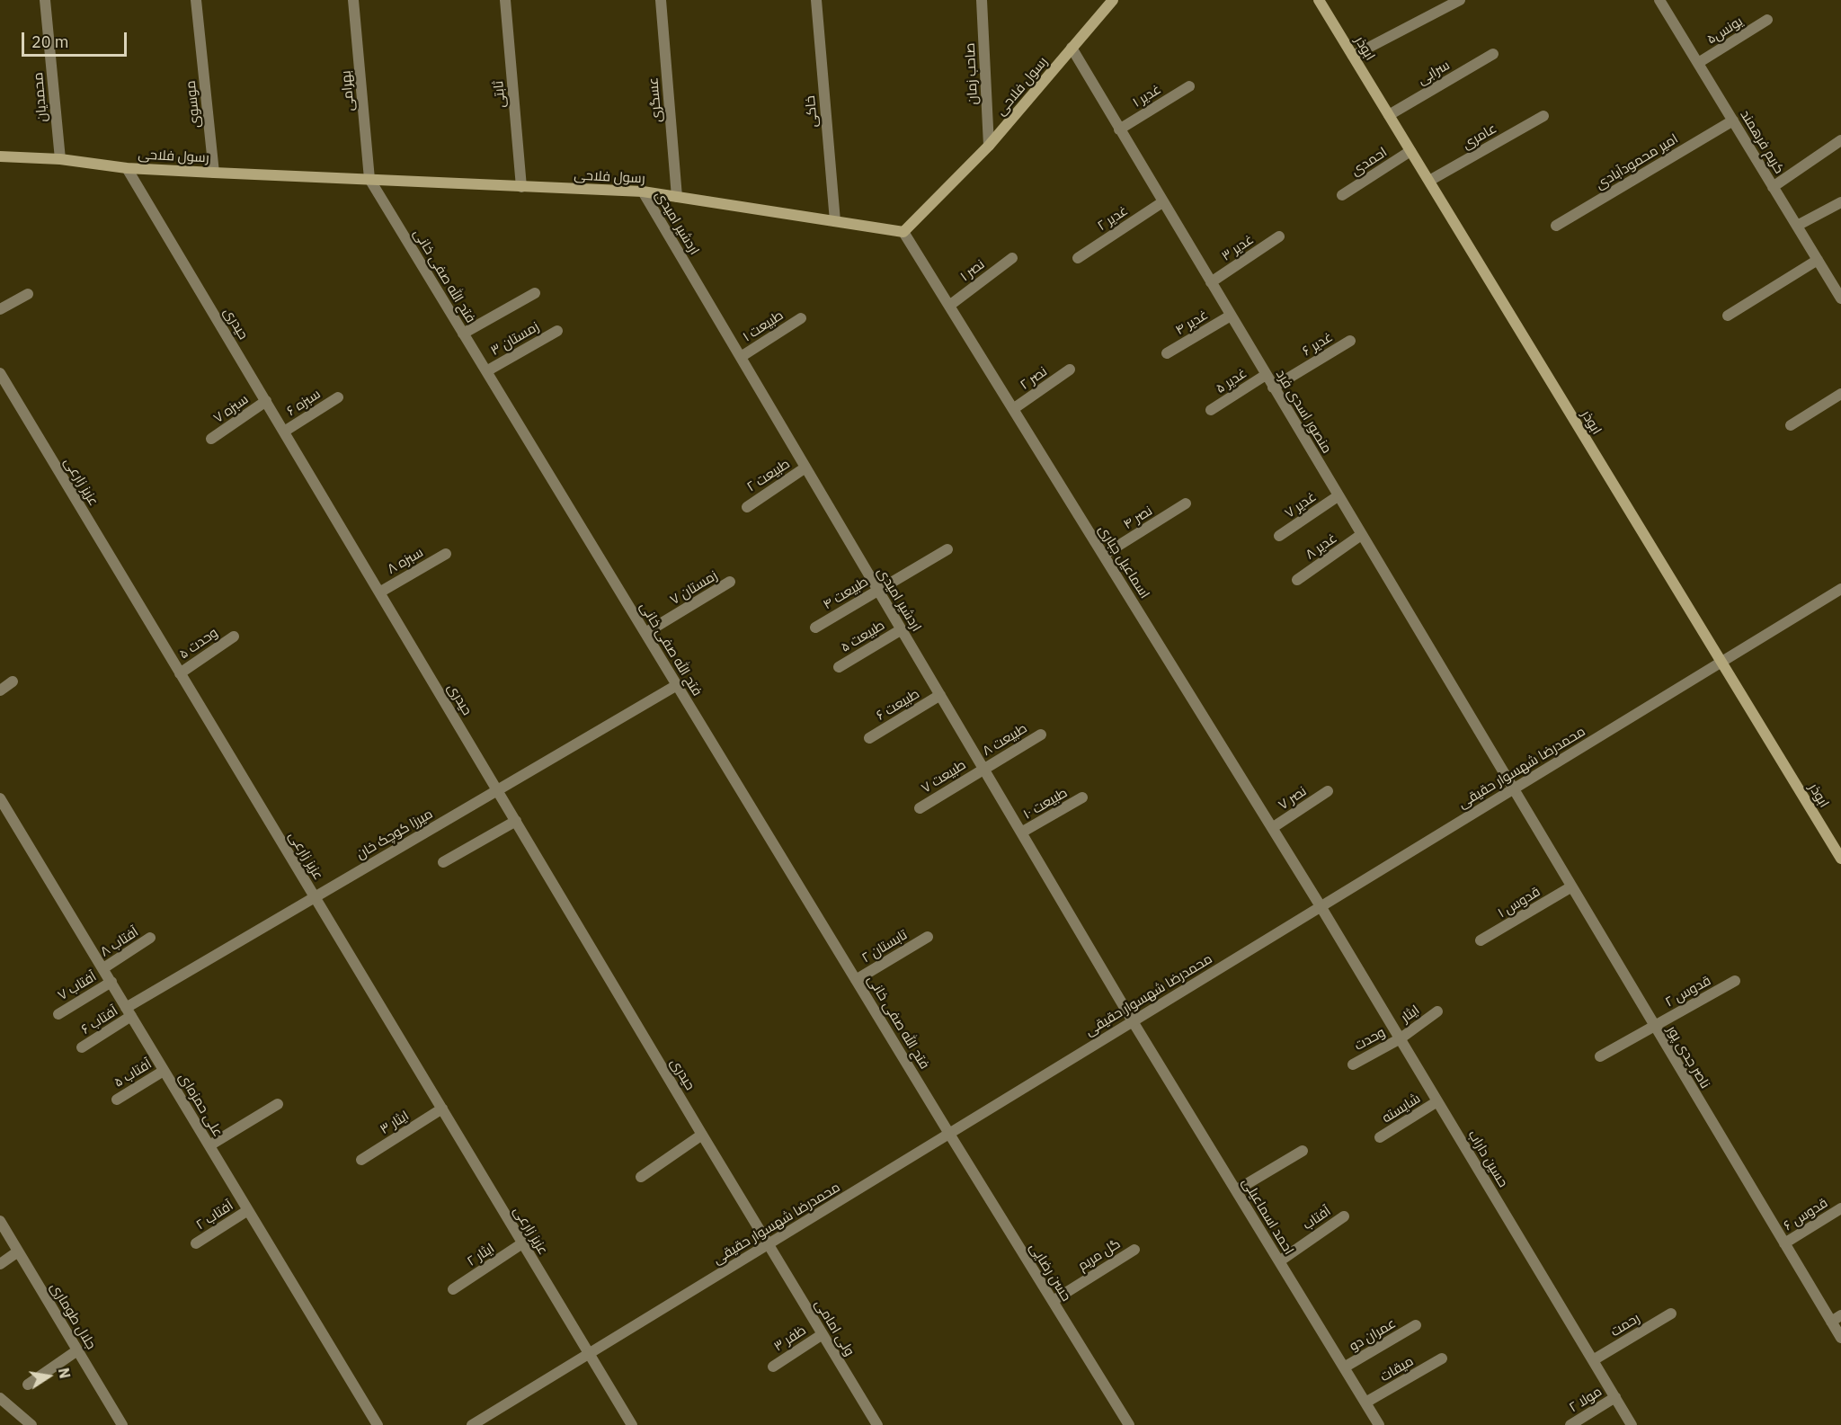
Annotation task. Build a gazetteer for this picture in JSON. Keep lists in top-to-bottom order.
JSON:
{
  "streets": {
    "main road": ["ابوذر", "رسول فلاحی"],
    "street": [
      "یونس۵",
      "سرابی",
      "صاحب زمان",
      "بهرامی",
      "ثابتی",
      "غدیر ۱",
      "محمدیان",
      "عسگری",
      "موسوی",
      "خاکی",
      "عامری",
      "کریم فرهمند",
      "احمدی",
      "امیر محمودآبادی",
      "غدیر ۲",
      "اردشیر امیدی",
      "غدیر ۳",
      "نصر ۱",
      "فتح الله صفی خانی",
      "غدیر ۴",
      "حیدری",
      "طبیعت ۱",
      "زمستان ۳",
      "غدیر ۶",
      "نصر ۲",
      "غدیر ۵",
      "سبزه ۶",
      "سبزه ۷",
      "منصور اسدی فرد",
      "طبیعت ۲",
      "عزیز زارعی",
      "غدیر ۷",
      "نصر ۴",
      "غدیر ۸",
      "سبزه ۸",
      "اسماعیل جباری",
      "زمستان ۷",
      "طبیعت ۴",
      "طبیعت ۵",
      "وحدت ۵",
      "طبیعت ۶",
      "طبیعت ۸",
      "محمدرضا شهسوار حقیقی",
      "طبیعت ۷",
      "نصر ۷",
      "طبیعت ۱۰",
      "میرزا کوچک خان",
      "قدوس ۱",
      "آفتاب ۸",
      "تابستان ۲",
      "آفتاب ۷",
      "قدوس ۲",
      "ایثار",
      "آفتاب ۶",
      "وحدت",
      "ناصر جدی پور",
      "آفتاب ۵",
      "علی حمزه‌ای",
      "شایسته",
      "ایثار ۳",
      "حسین داراب",
      "قدوس ۶",
      "آفتاب ۲",
      "احمد اسماعیلی",
      "آفتاب",
      "ایثار ۲",
      "گل مریم",
      "حسن رضایی",
      "جلال طوماری",
      "رحمت",
      "ولی امامی",
      "عمران دو",
      "ظفر ۳",
      "میقات",
      "مولا ۲"
    ]
  },
  "crossings": [
    ["یونس۵", "کریم فرهمند"],
    ["ابوذر", "سرابی"],
    ["ابوذر", "عامری"],
    ["ابوذر", "احمدی"],
    ["ابوذر", "محمدرضا شهسوار حقیقی"],
    ["صاحب زمان", "رسول فلاحی"],
    ["رسول فلاحی", "بهرامی"],
    ["رسول فلاحی", "ثابتی"],
    ["رسول فلاحی", "محمدیان"],
    ["رسول فلاحی", "عسگری"],
    ["رسول فلاحی", "موسوی"],
    ["رسول فلاحی", "خاکی"],
    ["رسول فلاحی", "اردشیر امیدی"],
    ["رسول فلاحی", "فتح الله صفی خانی"],
    ["رسول فلاحی", "حیدری"],
    ["رسول فلاحی", "منصور اسدی فرد"],
    ["رسول فلاحی", "اسماعیل جباری"],
    ["بهرامی", "فتح الله صفی خانی"],
    ["غدیر ۱", "منصور اسدی فرد"],
    ["کریم فرهمند", "امیر محمودآبادی"],
    ["غدیر ۲", "منصور اسدی فرد"],
    ["اردشیر امیدی", "طبیعت ۱"],
    ["اردشیر امیدی", "طبیعت ۲"],
    ["اردشیر امیدی", "طبیعت ۴"],
    ["اردشیر امیدی", "طبیعت ۵"],
    ["اردشیر امیدی", "طبیعت ۶"],
    ["اردشیر امیدی", "طبیعت ۸"],
    ["اردشیر امیدی", "محمدرضا شهسوار حقیقی"],
    ["اردشیر امیدی", "طبیعت ۷"],
    ["اردشیر امیدی", "طبیعت ۱۰"],
    ["اردشیر امیدی", "احمد اسماعیلی"],
    ["غدیر ۳", "منصور اسدی فرد"],
    ["نصر ۱", "اسماعیل جباری"],
    ["فتح الله صفی خانی", "زمستان ۳"],
    ["فتح الله صفی خانی", "زمستان ۷"],
    ["فتح الله صفی خانی", "محمدرضا شهسوار حقیقی"],
    ["فتح الله صفی خانی", "میرزا کوچک خان"],
    ["فتح الله صفی خانی", "تابستان ۲"],
    ["فتح الله صفی خانی", "حسن رضایی"],
    ["غدیر ۴", "منصور اسدی فرد"],
    ["حیدری", "سبزه ۶"],
    ["حیدری", "سبزه ۷"],
    ["حیدری", "سبزه ۸"],
    ["حیدری", "محمدرضا شهسوار حقیقی"],
    ["حیدری", "میرزا کوچک خان"],
    ["حیدری", "ولی امامی"],
    ["غدیر ۶", "منصور اسدی فرد"],
    ["نصر ۲", "اسماعیل جباری"],
    ["غدیر ۵", "منصور اسدی فرد"],
    ["منصور اسدی فرد", "غدیر ۷"],
    ["منصور اسدی فرد", "غدیر ۸"],
    ["منصور اسدی فرد", "محمدرضا شهسوار حقیقی"],
    ["منصور اسدی فرد", "ناصر جدی پور"],
    ["عزیز زارعی", "وحدت ۵"],
    ["عزیز زارعی", "محمدرضا شهسوار حقیقی"],
    ["عزیز زارعی", "میرزا کوچک خان"],
    ["عزیز زارعی", "ایثار ۳"],
    ["عزیز زارعی", "ایثار ۲"],
    ["نصر ۴", "اسماعیل جباری"],
    ["اسماعیل جباری", "محمدرضا شهسوار حقیقی"],
    ["اسماعیل جباری", "نصر ۷"],
    ["اسماعیل جباری", "حسین داراب"],
    ["طبیعت ۸", "طبیعت ۷"],
    ["محمدرضا شهسوار حقیقی", "ناصر جدی پور"],
    ["محمدرضا شهسوار حقیقی", "حسین داراب"],
    ["محمدرضا شهسوار حقیقی", "احمد اسماعیلی"],
    ["محمدرضا شهسوار حقیقی", "حسن رضایی"],
    ["محمدرضا شهسوار حقیقی", "ولی امامی"],
    ["میرزا کوچک خان", "آفتاب ۶"],
    ["میرزا کوچک خان", "علی حمزه‌ای"],
    ["قدوس ۱", "ناصر جدی پور"],
    ["آفتاب ۸", "علی حمزه‌ای"],
    ["آفتاب ۷", "علی حمزه‌ای"],
    ["قدوس ۲", "ناصر جدی پور"],
    ["ایثار", "وحدت"],
    ["ایثار", "حسین داراب"],
    ["آفتاب ۶", "علی حمزه‌ای"],
    ["وحدت", "حسین داراب"],
    ["ناصر جدی پور", "قدوس ۶"],
    ["آفتاب ۵", "علی حمزه‌ای"],
    ["علی حمزه‌ای", "آفتاب ۲"],
    ["شایسته", "حسین داراب"],
    ["حسین داراب", "رحمت"],
    ["حسین داراب", "مولا ۲"],
    ["احمد اسماعیلی", "آفتاب"],
    ["احمد اسماعیلی", "عمران دو"],
    ["احمد اسماعیلی", "میقات"],
    ["گل مریم", "حسن رضایی"],
    ["ولی امامی", "ظفر ۳"]
  ],
  "scale_bar": "20 m",
  "north": "right"
}
